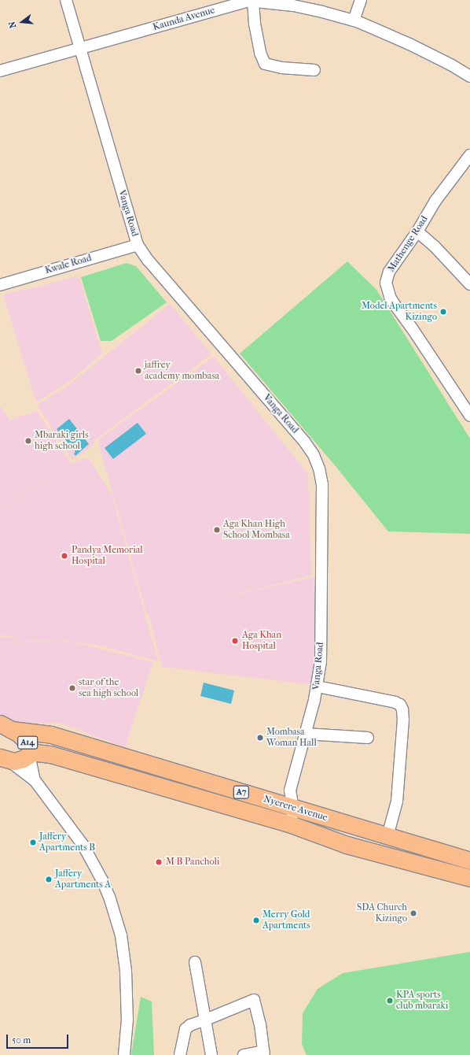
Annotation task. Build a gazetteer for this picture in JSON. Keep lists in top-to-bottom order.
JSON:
{
  "streets": {
    "highway": ["A14", "A7", "Nyerere Avenue"],
    "street": [
      "Kaunda Avenue",
      "Vanga Road",
      "Mathenge Road",
      "Kwale Road"
    ]
  },
  "crossings": [
    ["Kaunda Avenue", "Vanga Road"],
    ["Vanga Road", "Kwale Road"],
    ["Vanga Road", "Nyerere Avenue"],
    ["A14", "Nyerere Avenue"]
  ],
  "places": [
    "Model Apartments Kizingo",
    "jaffrey academy mombasa",
    "Mbaraki girls high school",
    "Aga Khan High School Mombasa",
    "Pandya Memorial Hospital",
    "Aga Khan Hospital",
    "star of the sea high school",
    "Mombasa Woman Hall",
    "Jaffery Apartments B",
    "M B Pancholi",
    "Jaffery Apartments A",
    "SDA Church Kizingo",
    "Merry Gold Apartments",
    "KPA sports club mbaraki"
  ],
  "scale_bar": "50 m",
  "north": "left"
}
